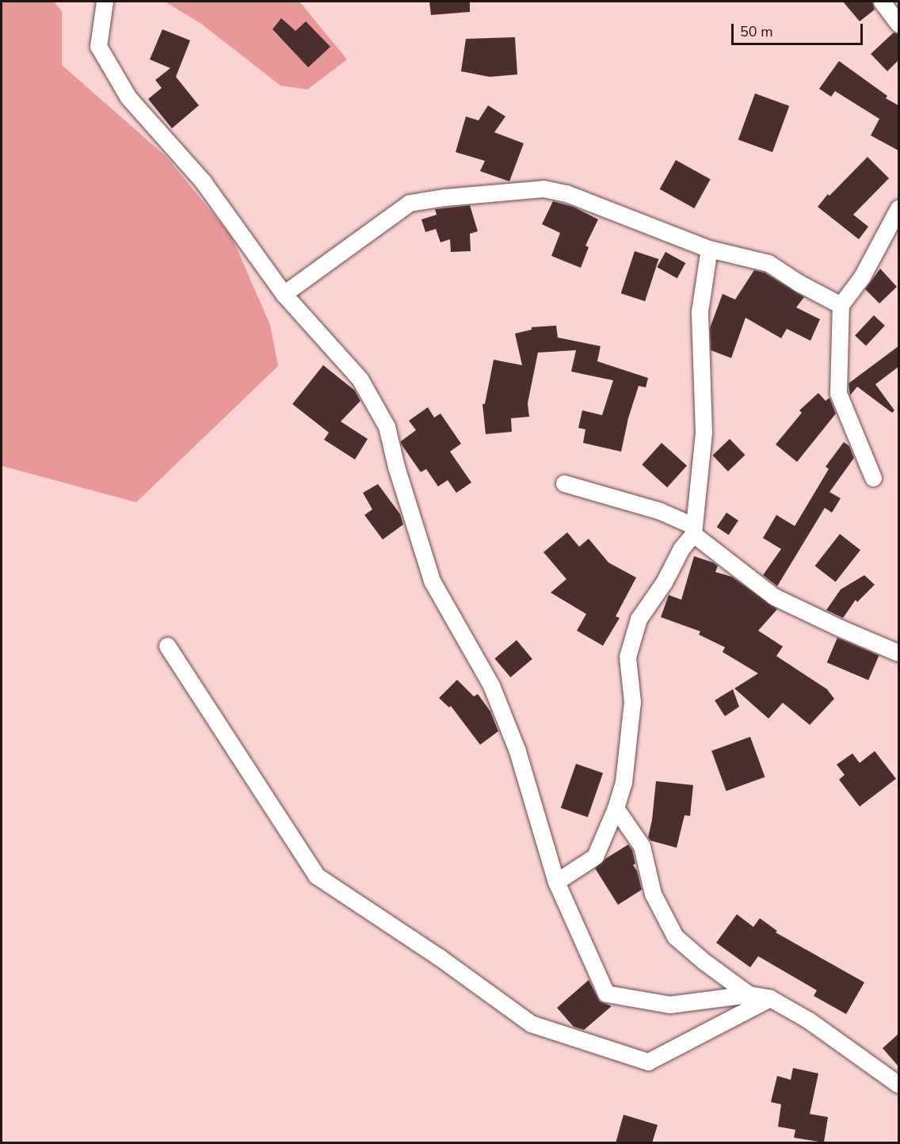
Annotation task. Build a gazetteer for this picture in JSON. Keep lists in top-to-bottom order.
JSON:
{
  "scale_bar": "50 m"
}
